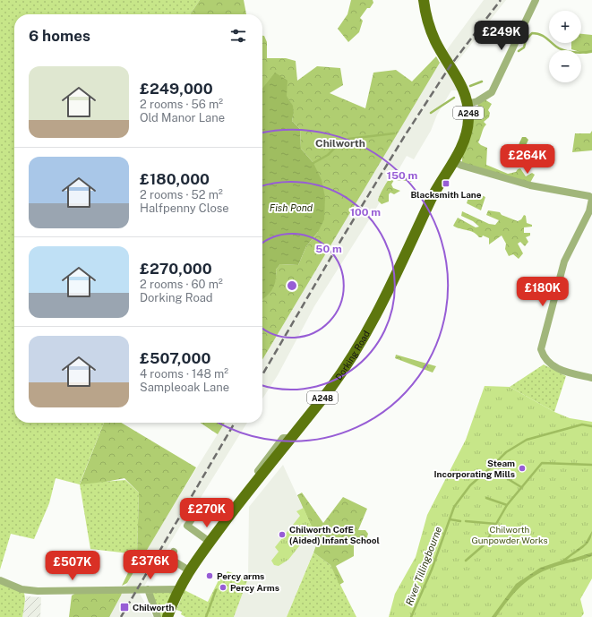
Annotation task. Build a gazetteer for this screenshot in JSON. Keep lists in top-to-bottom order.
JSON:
{
  "streets": {
    "main road": ["A248", "Dorking Road"]
  },
  "districts": ["Chilworth"],
  "water": ["Fish Pond", "River Tillingbourne"],
  "parks": ["Chilworth Gunpowder Works"],
  "places": {
    "transit": ["Blacksmith Lane", "Chilworth"],
    "other": [
      "Steam Incorporating Mills",
      "Chilworth CofE (Aided) Infant School",
      "Percy arms",
      "Percy Arms"
    ]
  },
  "page": {
    "map_buttons": ["+", "−"],
    "heading": "6 homes",
    "price": [
      "£249K",
      "£264K",
      "£180K",
      "£270K",
      "£376K",
      "£507K"
    ],
    "list": [
      {
        "name": "£249,000",
        "note": "2 rooms · 56 m² · Old Manor Lane"
      },
      {
        "name": "£180,000",
        "note": "2 rooms · 52 m² · Halfpenny Close"
      },
      {
        "name": "£270,000",
        "note": "2 rooms · 60 m² · Dorking Road"
      },
      {
        "name": "£507,000",
        "note": "4 rooms · 148 m² · Sampleoak Lane"
      }
    ]
  },
  "rings": ["150 m", "100 m", "50 m"]
}
